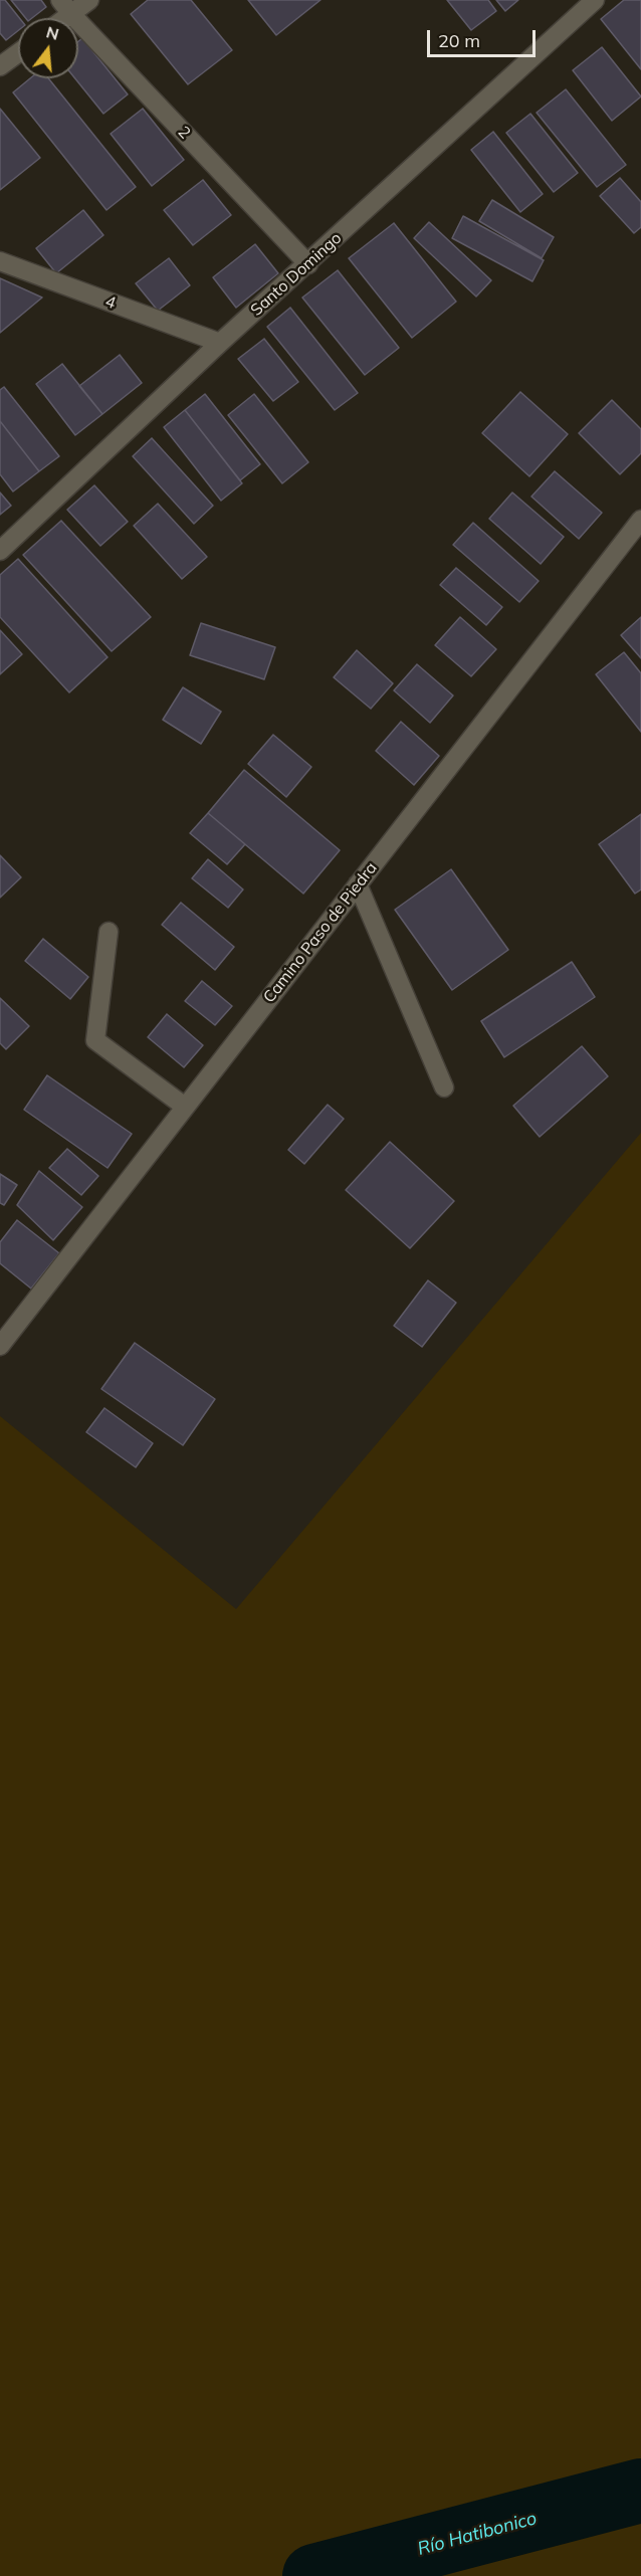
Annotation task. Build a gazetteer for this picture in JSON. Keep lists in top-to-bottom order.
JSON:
{
  "streets": {
    "street": [
      "2",
      "Santo Domingo",
      "4",
      "Camino Paso de Piedra"
    ]
  },
  "crossings": [
    ["2", "Santo Domingo"],
    ["Santo Domingo", "4"]
  ],
  "water": ["Río Hatibonico"],
  "scale_bar": "20 m",
  "north": "top"
}
